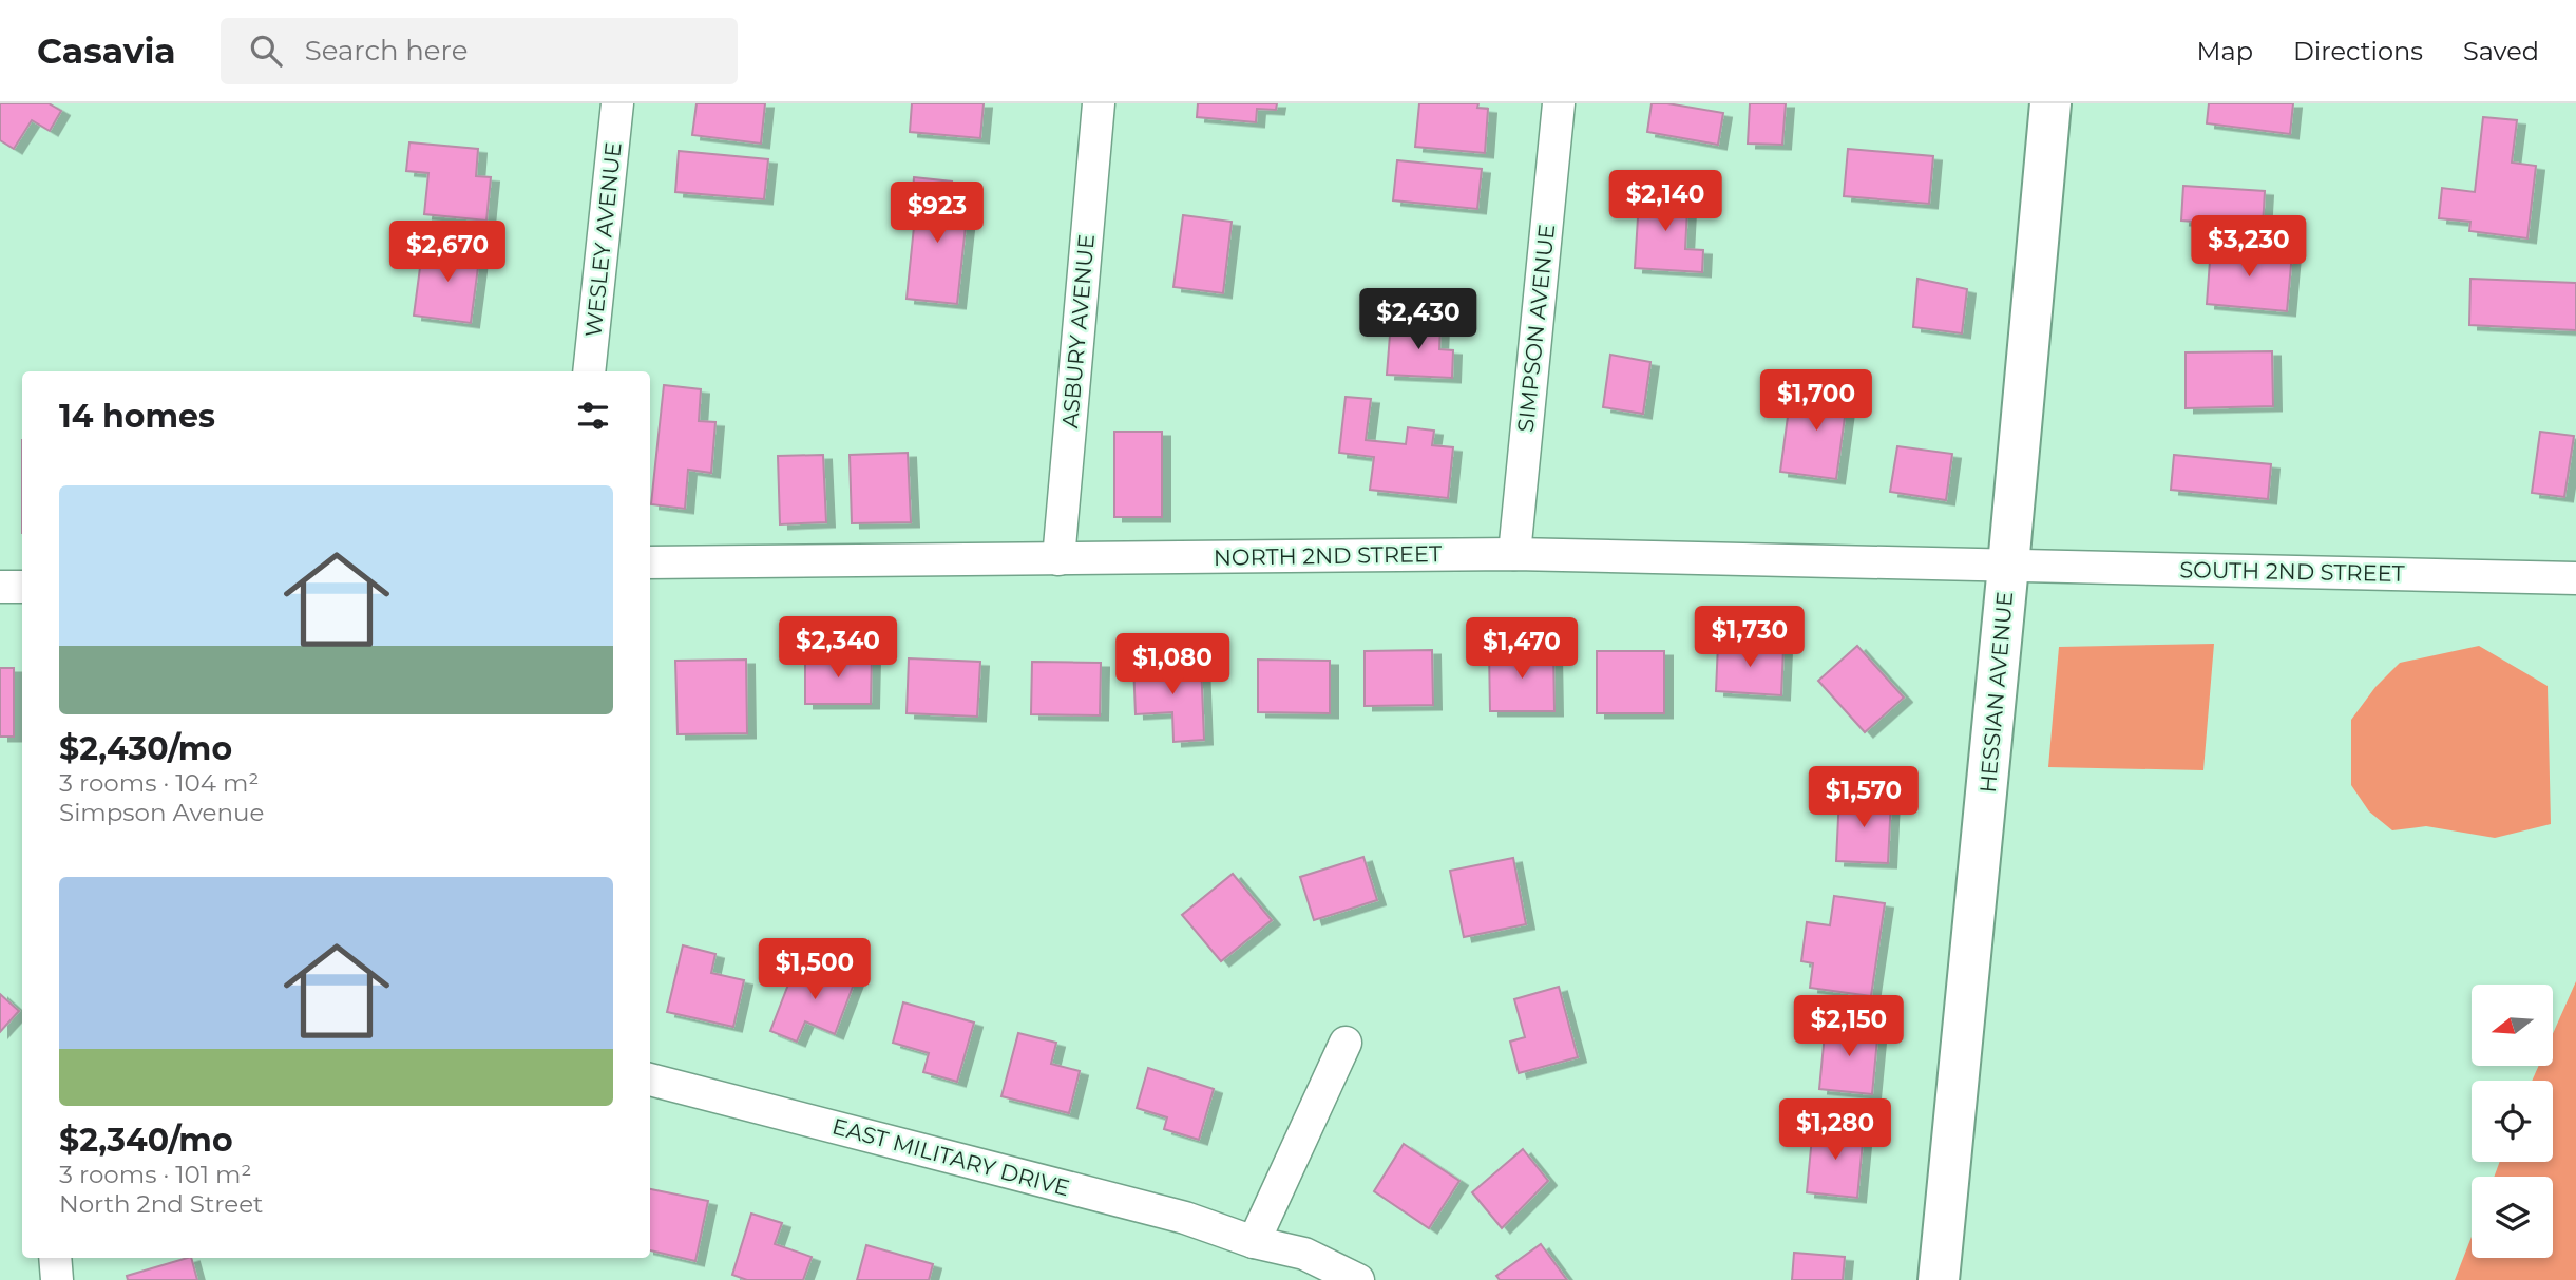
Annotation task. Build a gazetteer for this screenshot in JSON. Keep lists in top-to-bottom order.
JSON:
{
  "streets": {
    "street": [
      "WESLEY AVENUE",
      "SIMPSON AVENUE",
      "ASBURY AVENUE",
      "NORTH 2ND STREET",
      "SOUTH 2ND STREET",
      "HESSIAN AVENUE",
      "EAST MILITARY DRIVE"
    ]
  },
  "crossings": [
    ["SIMPSON AVENUE", "NORTH 2ND STREET"],
    ["ASBURY AVENUE", "NORTH 2ND STREET"],
    ["NORTH 2ND STREET", "SOUTH 2ND STREET"],
    ["NORTH 2ND STREET", "HESSIAN AVENUE"],
    ["SOUTH 2ND STREET", "HESSIAN AVENUE"]
  ],
  "north": "left",
  "page": {
    "header": "Casavia",
    "search": "Search here",
    "nav": ["Map", "Directions", "Saved"],
    "price": [
      "$2,140",
      "$923",
      "$3,230",
      "$2,670",
      "$2,430",
      "$1,700",
      "$1,730",
      "$2,340",
      "$1,470",
      "$1,080",
      "$1,570",
      "$1,500",
      "$2,150",
      "$1,280"
    ],
    "heading": "14 homes",
    "list": [
      {
        "name": "$2,430/mo",
        "note": "3 rooms · 104 m² · Simpson Avenue"
      },
      {
        "name": "$2,340/mo",
        "note": "3 rooms · 101 m² · North 2nd Street"
      }
    ]
  }
}
